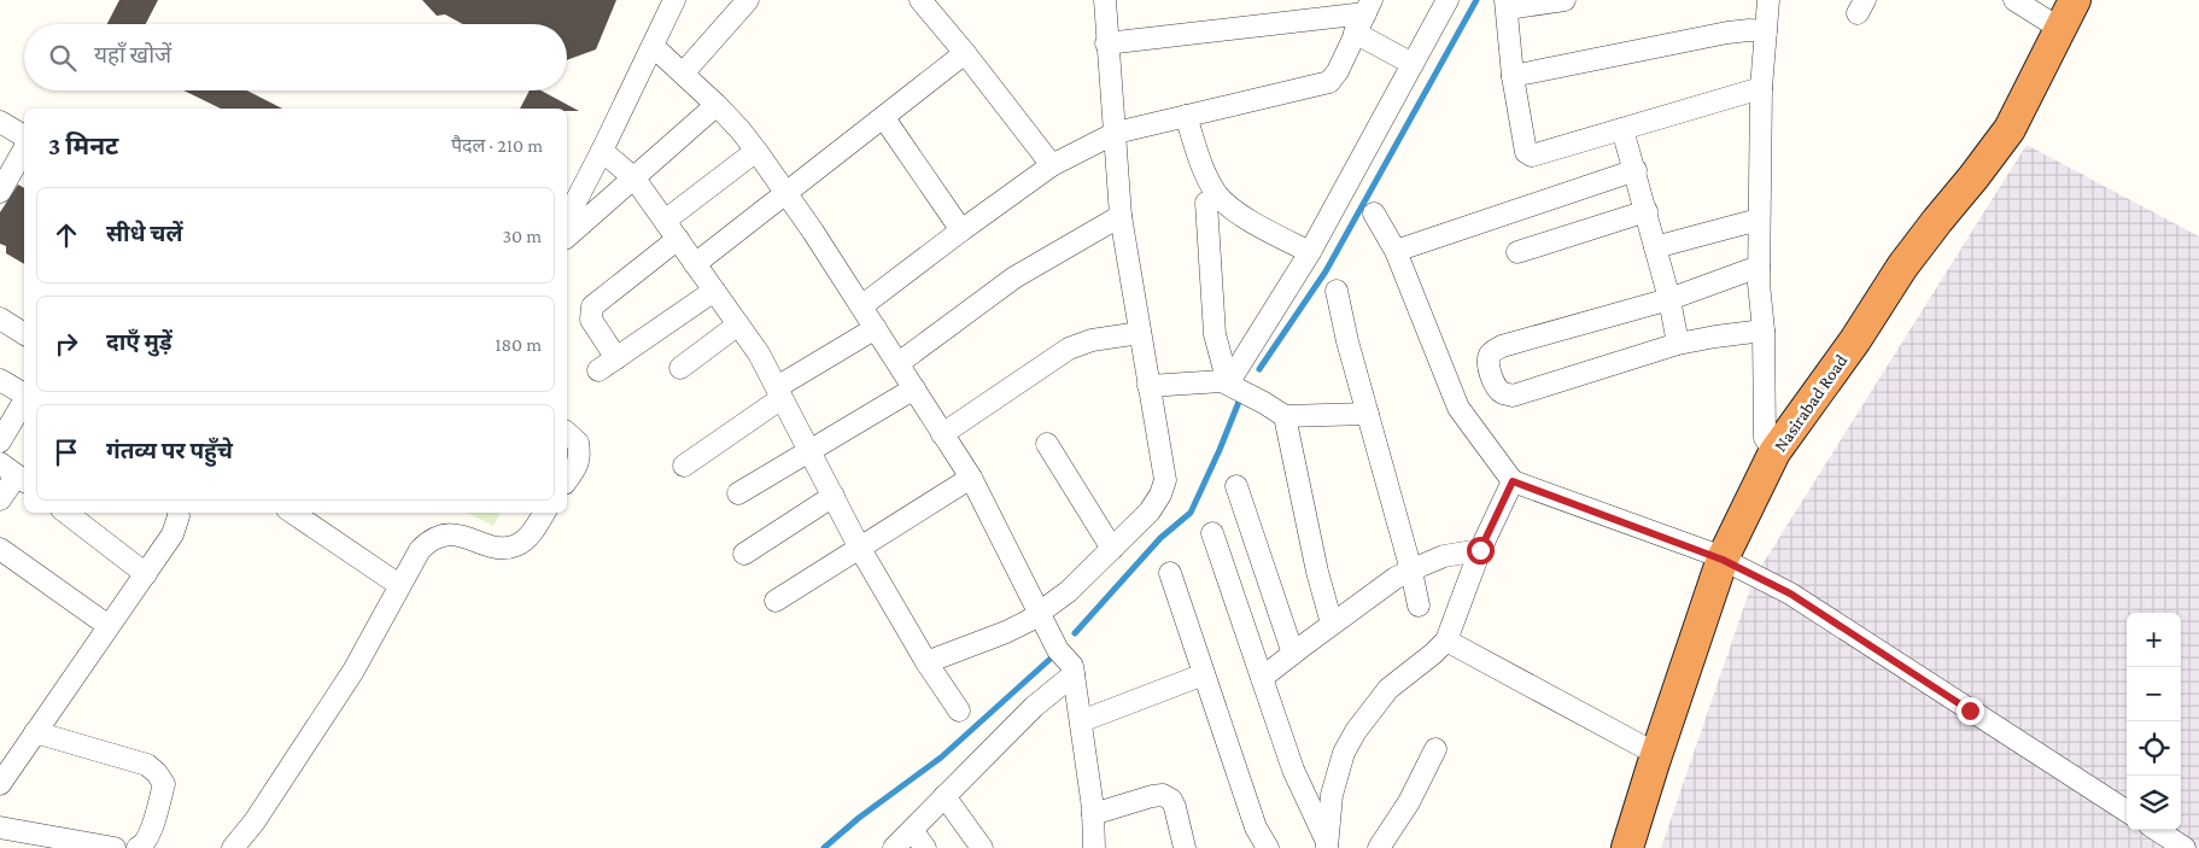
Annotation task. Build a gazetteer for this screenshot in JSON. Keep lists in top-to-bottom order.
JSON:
{
  "streets": {
    "highway": ["Nasirabad Road"]
  },
  "page": {
    "search": "यहाँ खोजें",
    "heading": ["3 मिनट", "पैदल · 210 m"],
    "list": [
      ["सीधे चलें", "30 m"],
      ["दाएँ मुड़ें", "180 m"],
      "गंतव्य पर पहुँचे"
    ],
    "map_buttons": ["+", "−"]
  }
}
